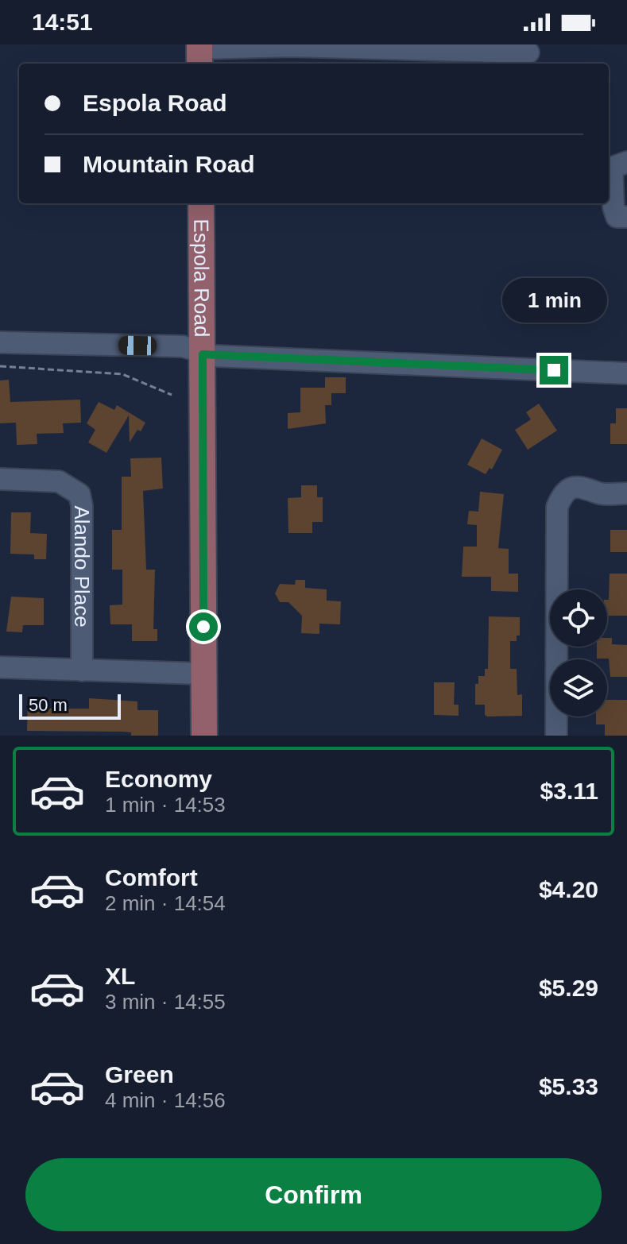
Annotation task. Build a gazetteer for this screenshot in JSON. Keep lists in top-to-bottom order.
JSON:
{
  "streets": {
    "main road": ["Espola Road"],
    "street": ["Alando Place"]
  },
  "scale_bar": "50 m",
  "page": {
    "status": "14:51",
    "banner": ["Espola Road", "Mountain Road"],
    "bubble": "1 min",
    "scale": "50 m",
    "list": [
      {
        "name": "Economy",
        "note": "1 min · 14:53",
        "value": "$3.11"
      },
      {
        "name": "Comfort",
        "note": "2 min · 14:54",
        "value": "$4.20"
      },
      {
        "name": "XL",
        "note": "3 min · 14:55",
        "value": "$5.29"
      },
      {
        "name": "Green",
        "note": "4 min · 14:56",
        "value": "$5.33"
      }
    ],
    "buttons": "Confirm"
  }
}
